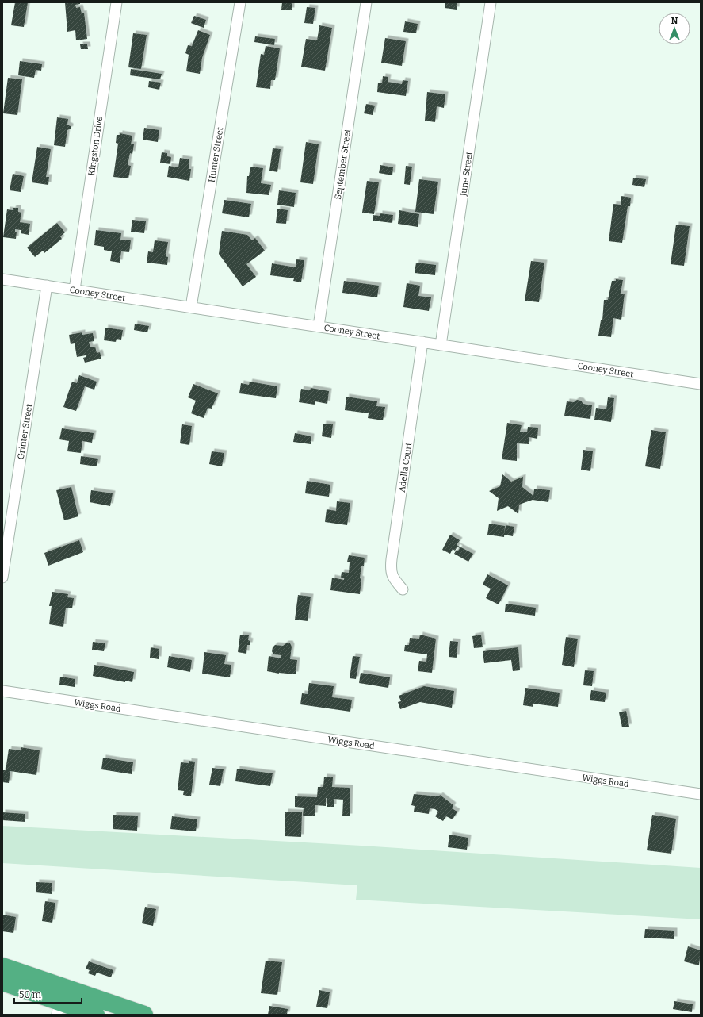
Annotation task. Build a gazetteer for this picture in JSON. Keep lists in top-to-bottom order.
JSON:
{
  "streets": {
    "street": [
      "Kingston Drive",
      "Hunter Street",
      "September Street",
      "June Street",
      "Cooney Street",
      "Grinter Street",
      "Adella Court",
      "Wiggs Road"
    ]
  },
  "crossings": [
    ["Kingston Drive", "Cooney Street"],
    ["Hunter Street", "Cooney Street"],
    ["September Street", "Cooney Street"],
    ["June Street", "Cooney Street"],
    ["Cooney Street", "Grinter Street"],
    ["Cooney Street", "Adella Court"]
  ],
  "scale_bar": "50 m",
  "north": "top"
}
